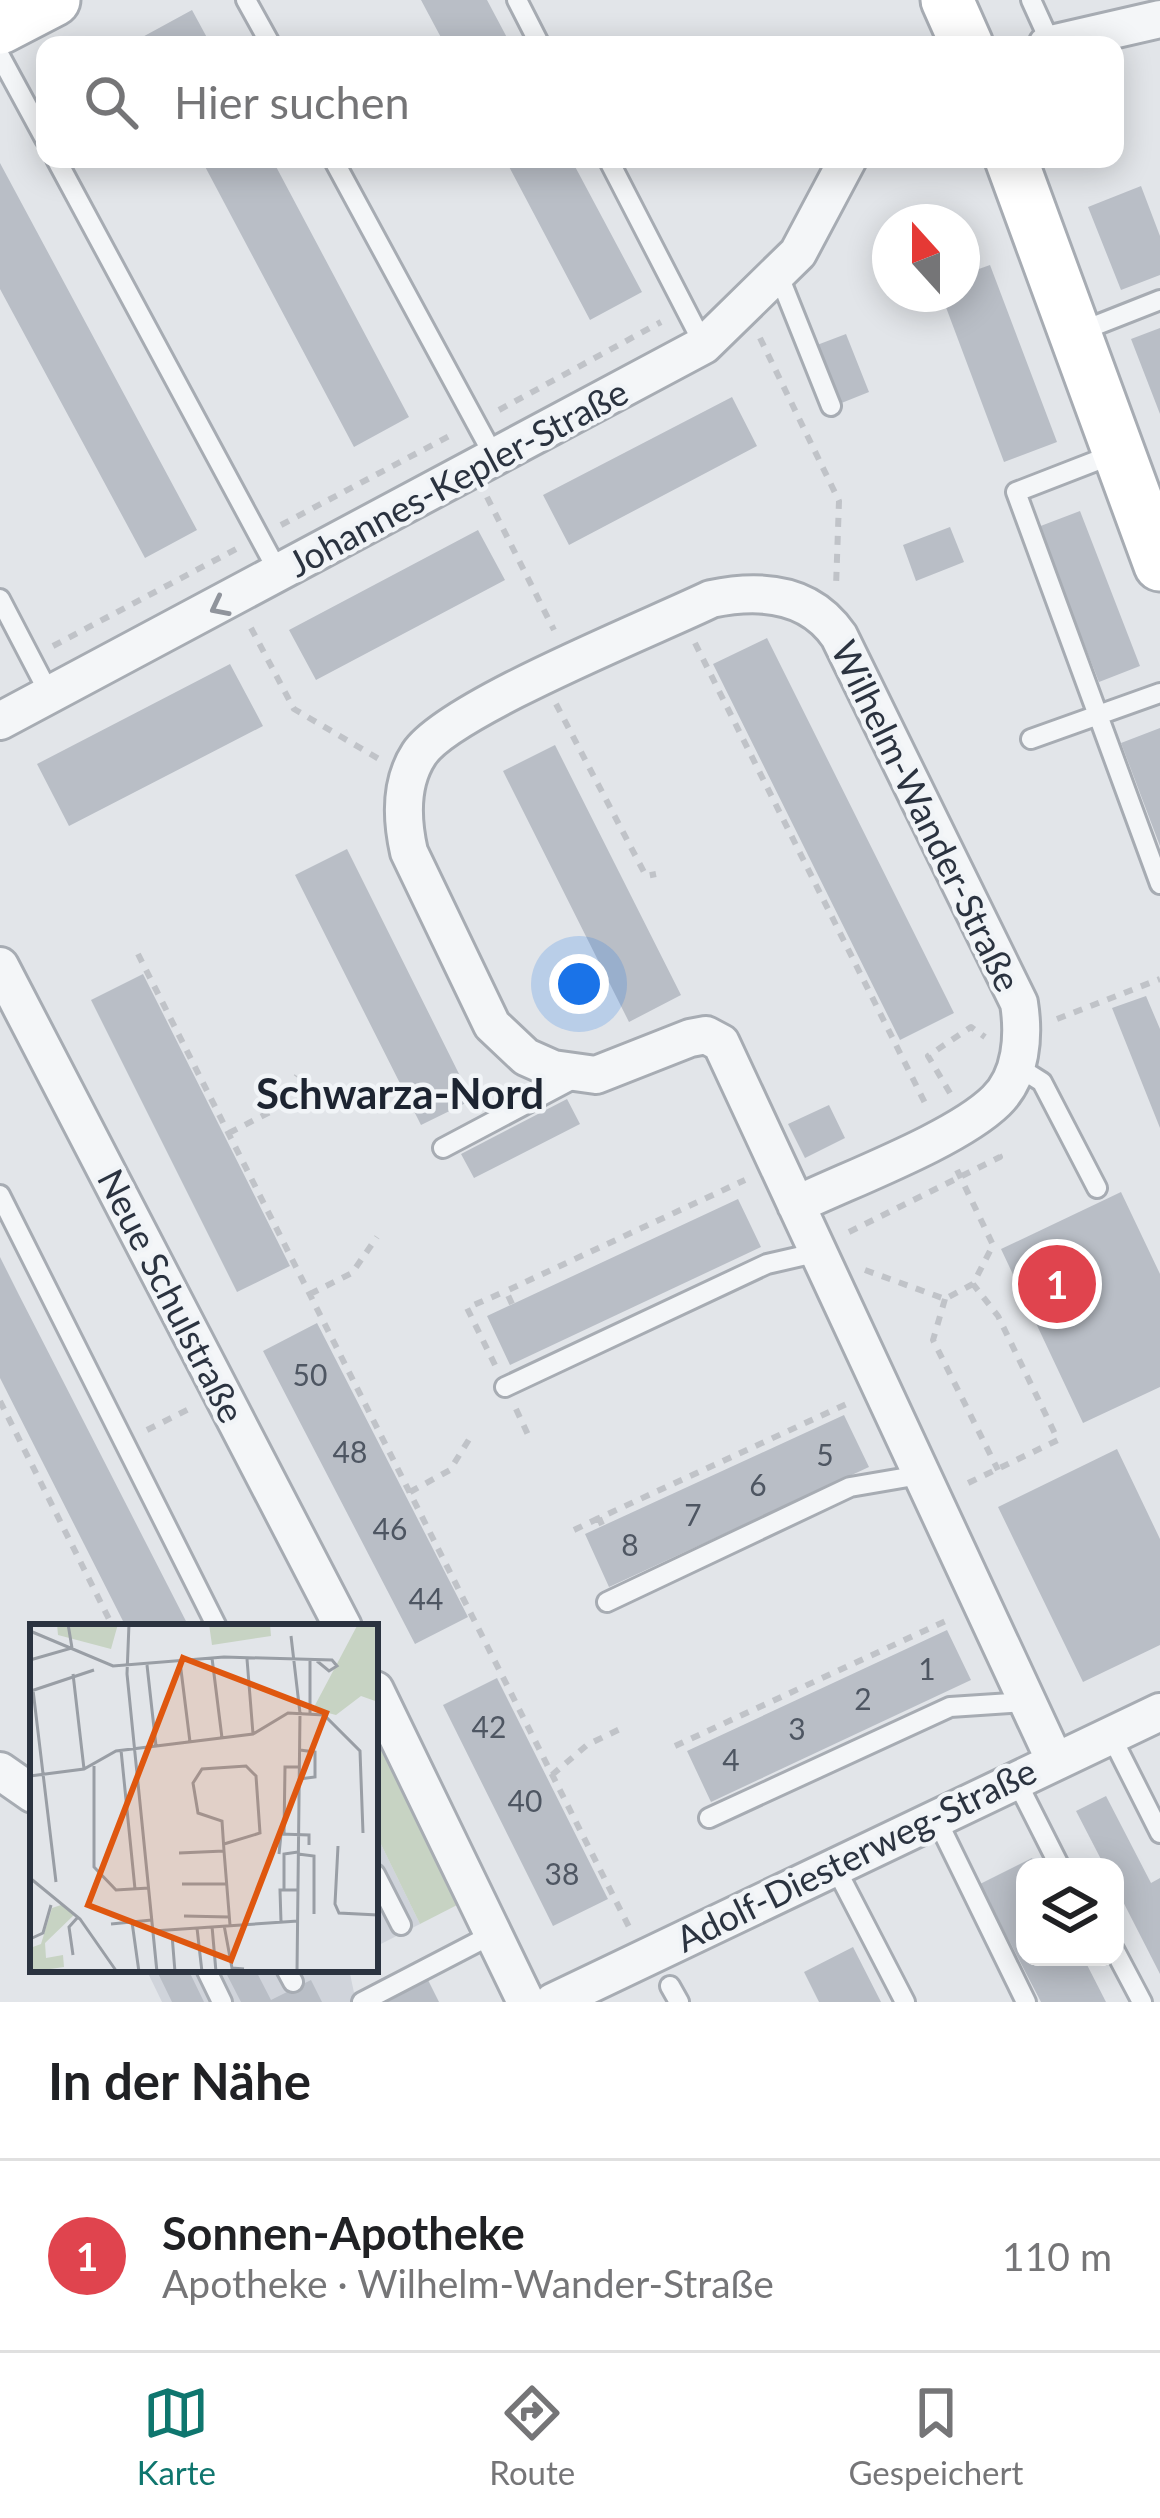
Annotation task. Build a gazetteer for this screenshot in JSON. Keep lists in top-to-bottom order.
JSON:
{
  "streets": {
    "street": [
      "Johannes-Kepler-Straße",
      "Wilhelm-Wander-Straße",
      "Neue Schulstraße",
      "Adolf-Diesterweg-Straße"
    ]
  },
  "districts": ["Schwarza-Nord"],
  "house_numbers": [
    "50",
    "48",
    "5",
    "6",
    "7",
    "46",
    "8",
    "44",
    "1",
    "2",
    "42",
    "3",
    "4",
    "40",
    "38"
  ],
  "north": "top",
  "page": {
    "search": "Hier suchen",
    "pins": "1",
    "heading": "In der Nähe",
    "list": [
      {
        "mark": "1",
        "name": "Sonnen-Apotheke",
        "note": "Apotheke · Wilhelm-Wander-Straße",
        "value": "110 m"
      }
    ],
    "nav": ["Karte", "Route", "Gespeichert"]
  }
}
